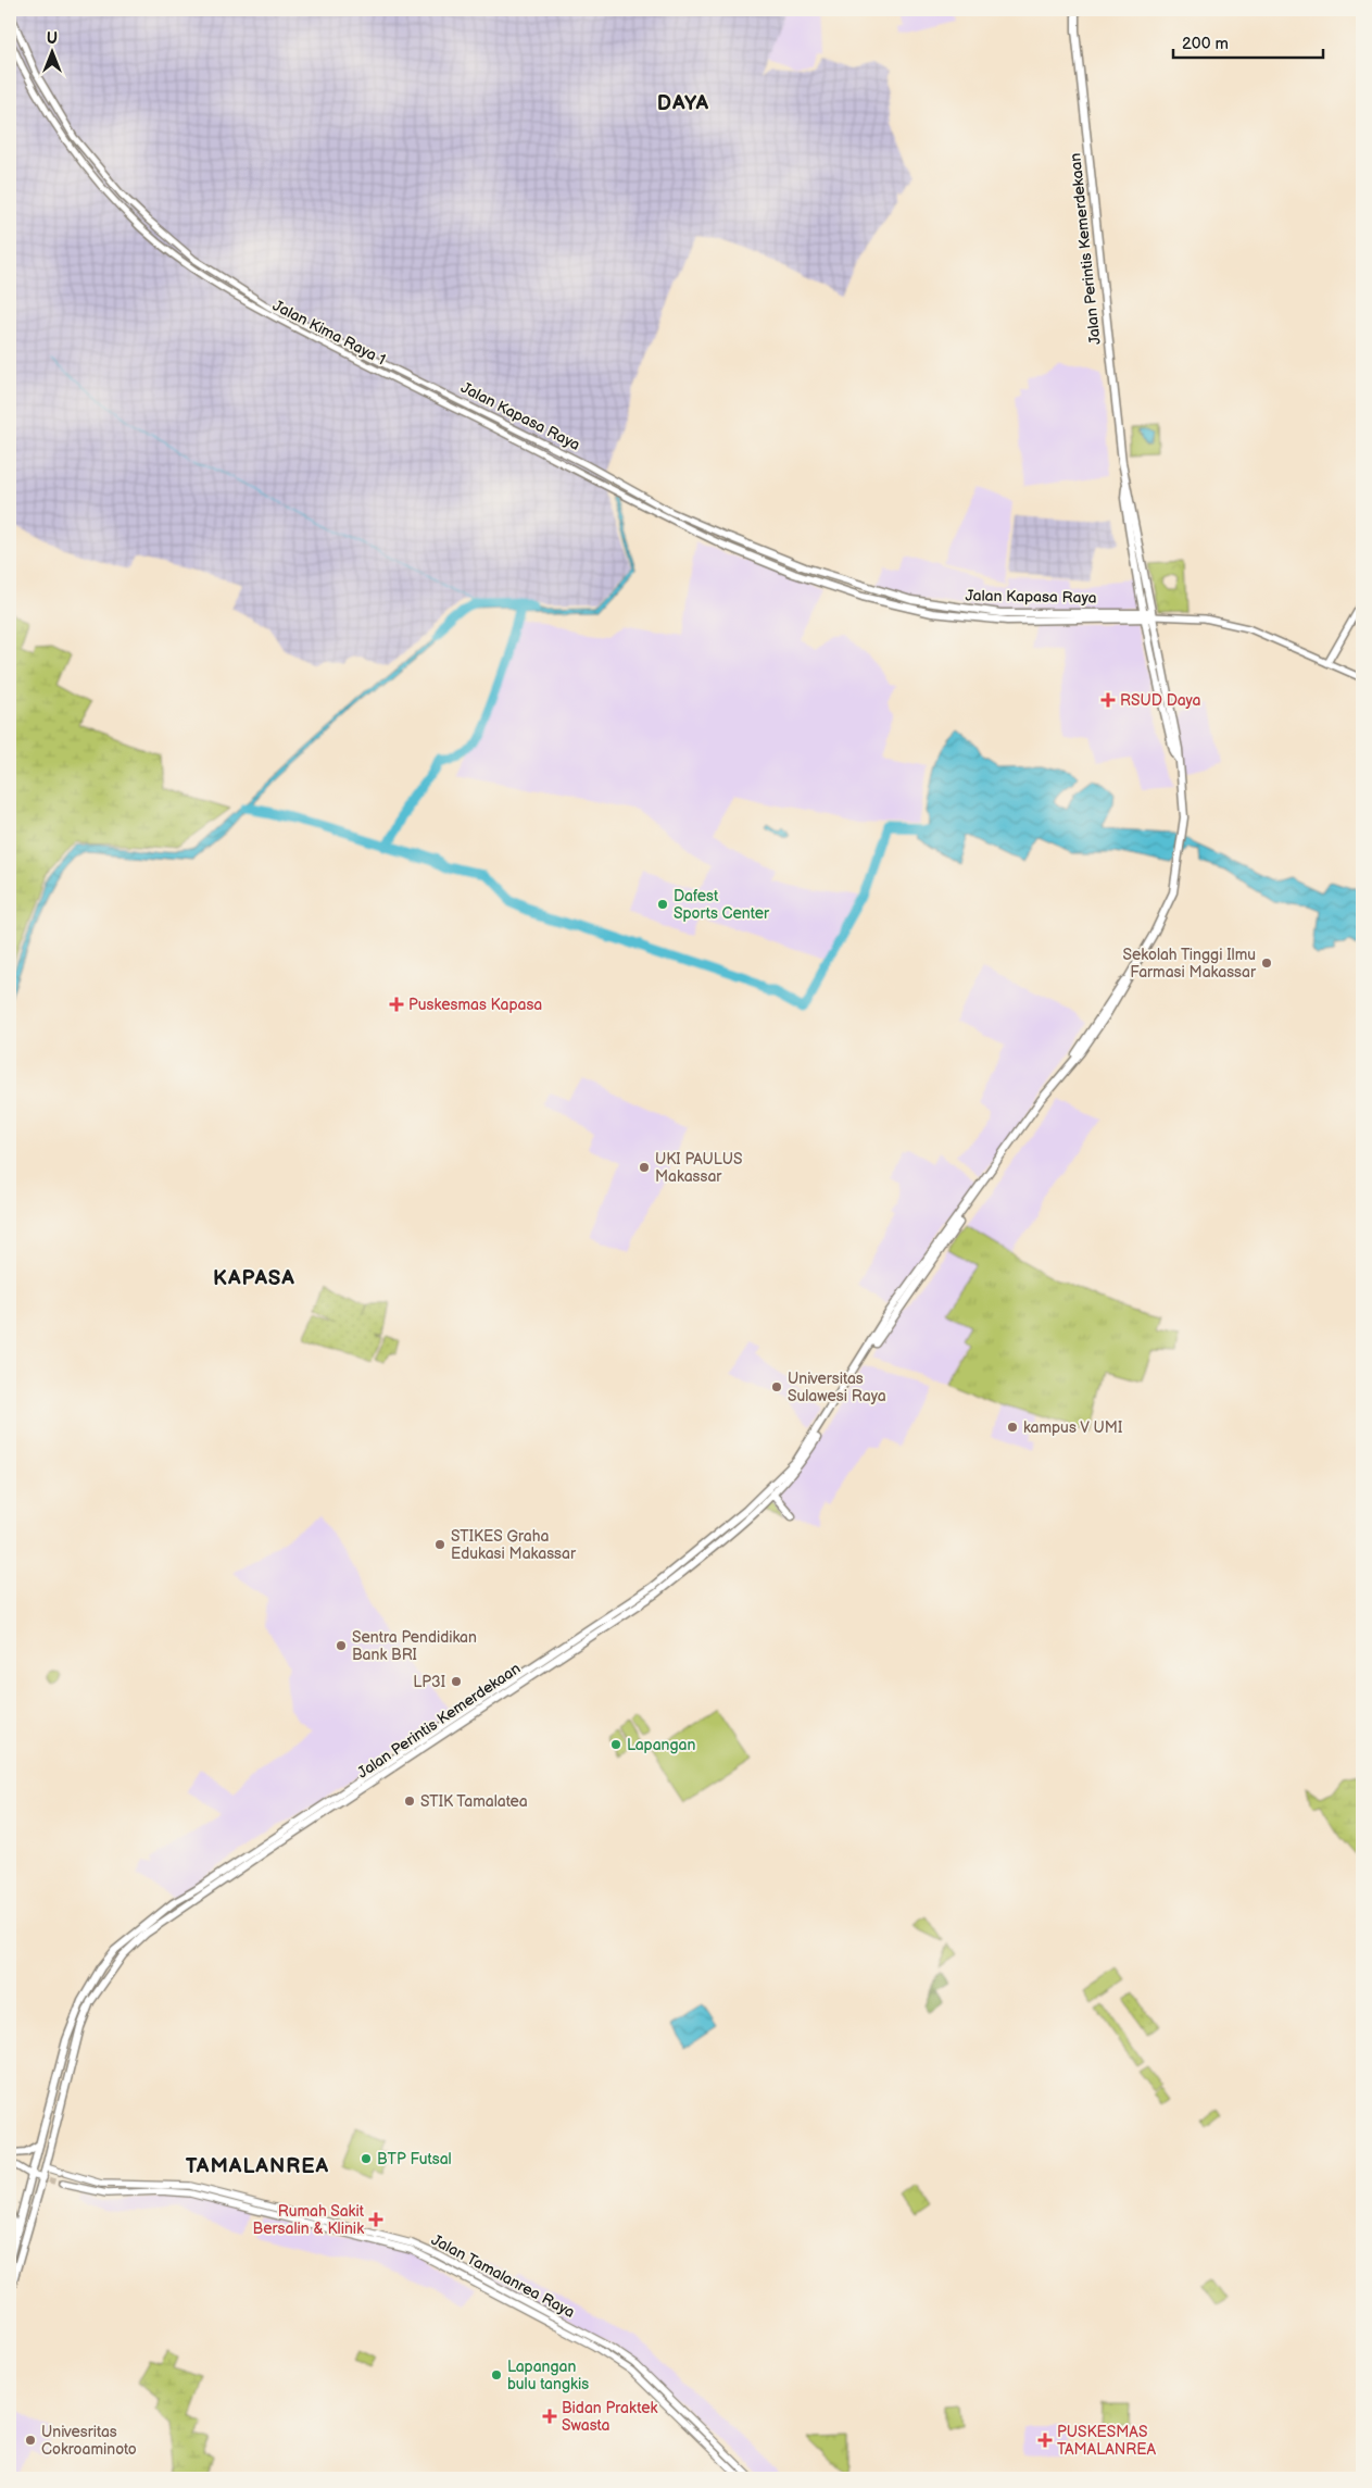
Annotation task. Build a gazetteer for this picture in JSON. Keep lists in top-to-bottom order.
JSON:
{
  "streets": {
    "highway": ["Jalan Perintis Kemerdekaan", "Jalan Kapasa Raya"],
    "main road": ["Jalan Kima Raya 1", "Jalan Tamalanrea Raya"]
  },
  "crossings": [
    ["Jalan Perintis Kemerdekaan", "Jalan Kapasa Raya"],
    ["Jalan Perintis Kemerdekaan", "Jalan Tamalanrea Raya"],
    ["Jalan Kima Raya 1", "Jalan Kapasa Raya"]
  ],
  "districts": ["DAYA", "KAPASA", "TAMALANREA"],
  "places": {
    "health": [
      "RSUD Daya",
      "Puskesmas Kapasa",
      "Rumah Sakit Bersalin & Klinik",
      "Bidan Praktek Swasta",
      "PUSKESMAS TAMALANREA"
    ],
    "other": [
      "Dafest Sports Center",
      "Sekolah Tinggi Ilmu Farmasi Makassar",
      "UKI PAULUS Makassar",
      "Universitas Sulawesi Raya",
      "kampus V UMI",
      "STIKES Graha Edukasi Makassar",
      "Sentra Pendidikan Bank BRI",
      "LP3I",
      "Lapangan",
      "STIK Tamalatea",
      "BTP Futsal",
      "Lapangan bulu tangkis",
      "Univesritas Cokroaminoto"
    ]
  },
  "scale_bar": "200 m",
  "north": "top"
}
